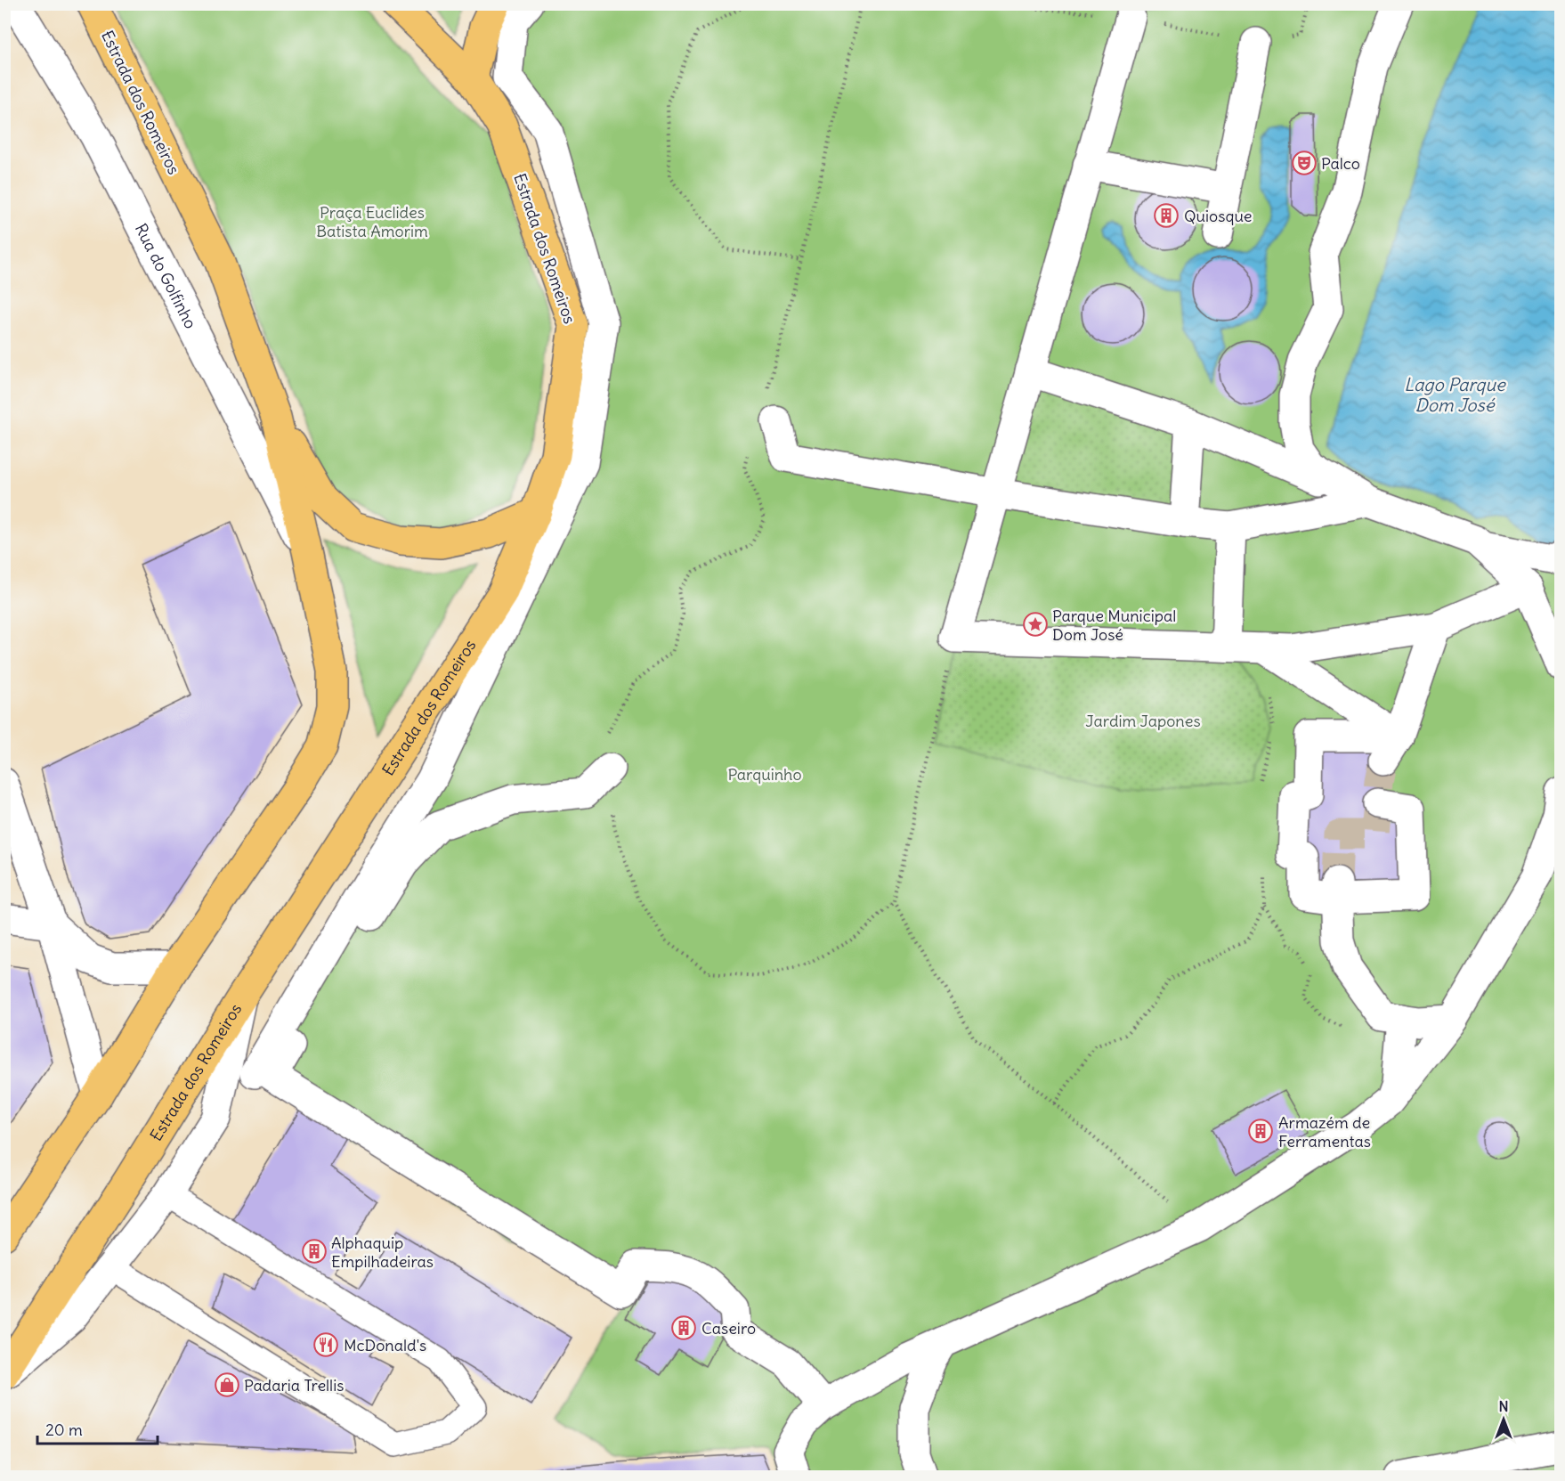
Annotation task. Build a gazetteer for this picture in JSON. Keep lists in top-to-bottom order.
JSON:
{
  "streets": {
    "main road": ["Estrada dos Romeiros"],
    "street": ["Rua do Golfinho"]
  },
  "crossings": [
    ["Estrada dos Romeiros", "Rua do Golfinho"]
  ],
  "water": ["Lago Parque Dom José"],
  "parks": ["Praça Euclides Batista Amorim", "Jardim Japones", "Parquinho"],
  "places": {
    "theatre": ["Palco"],
    "building": [
      "Quiosque",
      "Armazém de Ferramentas",
      "Alphaquip Empilhadeiras",
      "Caseiro"
    ],
    "place": ["Parque Municipal Dom José"],
    "restaurant": ["McDonald's"],
    "shop": ["Padaria Trellis"]
  },
  "scale_bar": "20 m",
  "north": "top"
}
